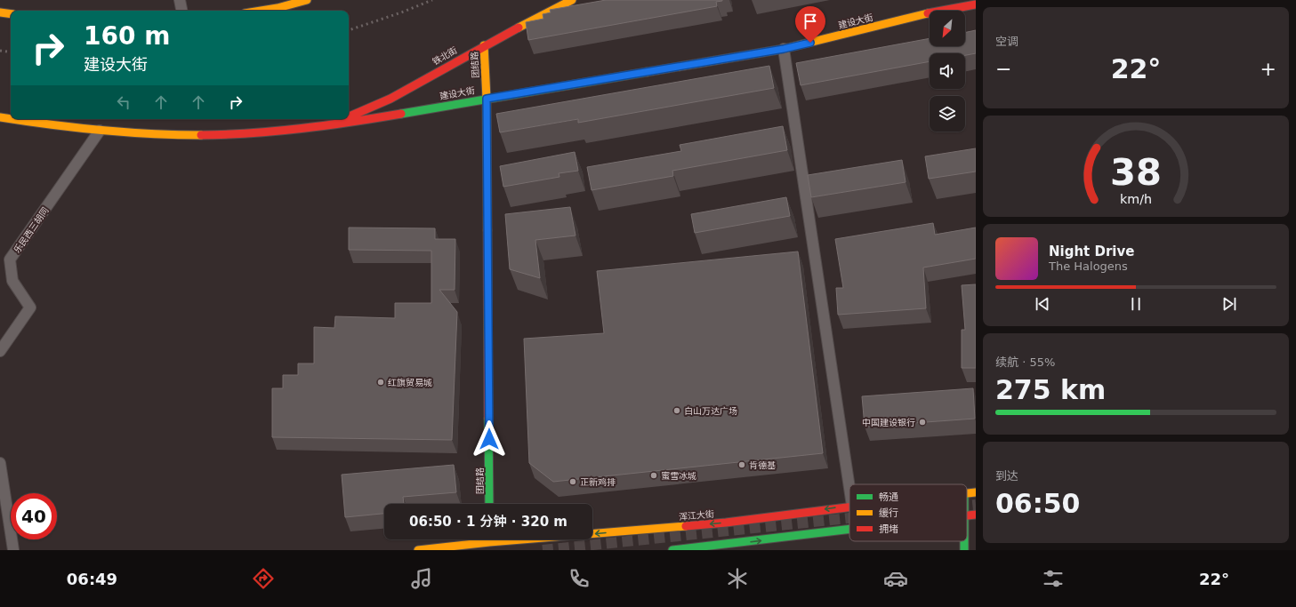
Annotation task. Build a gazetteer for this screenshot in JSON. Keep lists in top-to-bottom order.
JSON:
{
  "streets": {
    "main road": [
      "建设大街",
      "铁北街",
      "团结路",
      "浑江大街"
    ],
    "street": ["乐民西三胡同"]
  },
  "crossings": [
    ["建设大街", "铁北街"],
    ["建设大街", "团结路"],
    ["建设大街", "乐民西三胡同"],
    ["铁北街", "团结路"]
  ],
  "places": [
    "红旗贸易城",
    "白山万达广场",
    "中国建设银行",
    "肯德基",
    "蜜雪冰城",
    "正新鸡排"
  ],
  "legend": ["畅通", "缓行", "拥堵"],
  "north": "bottom left",
  "page": {
    "tile": [
      "空调",
      ["续航 · 55%", "275 km"],
      ["到达", "06:50"]
    ],
    "turn": ["160 m", "建设大街"],
    "heat": ["−", "22°", "+"],
    "song": ["Night Drive", "The Halogens"],
    "limit": "40",
    "trip": "06:50 · 1 分钟 · 320 m",
    "tabs": ["06:49", "22°"],
    "gauge": ["38", "km/h"]
  }
}
